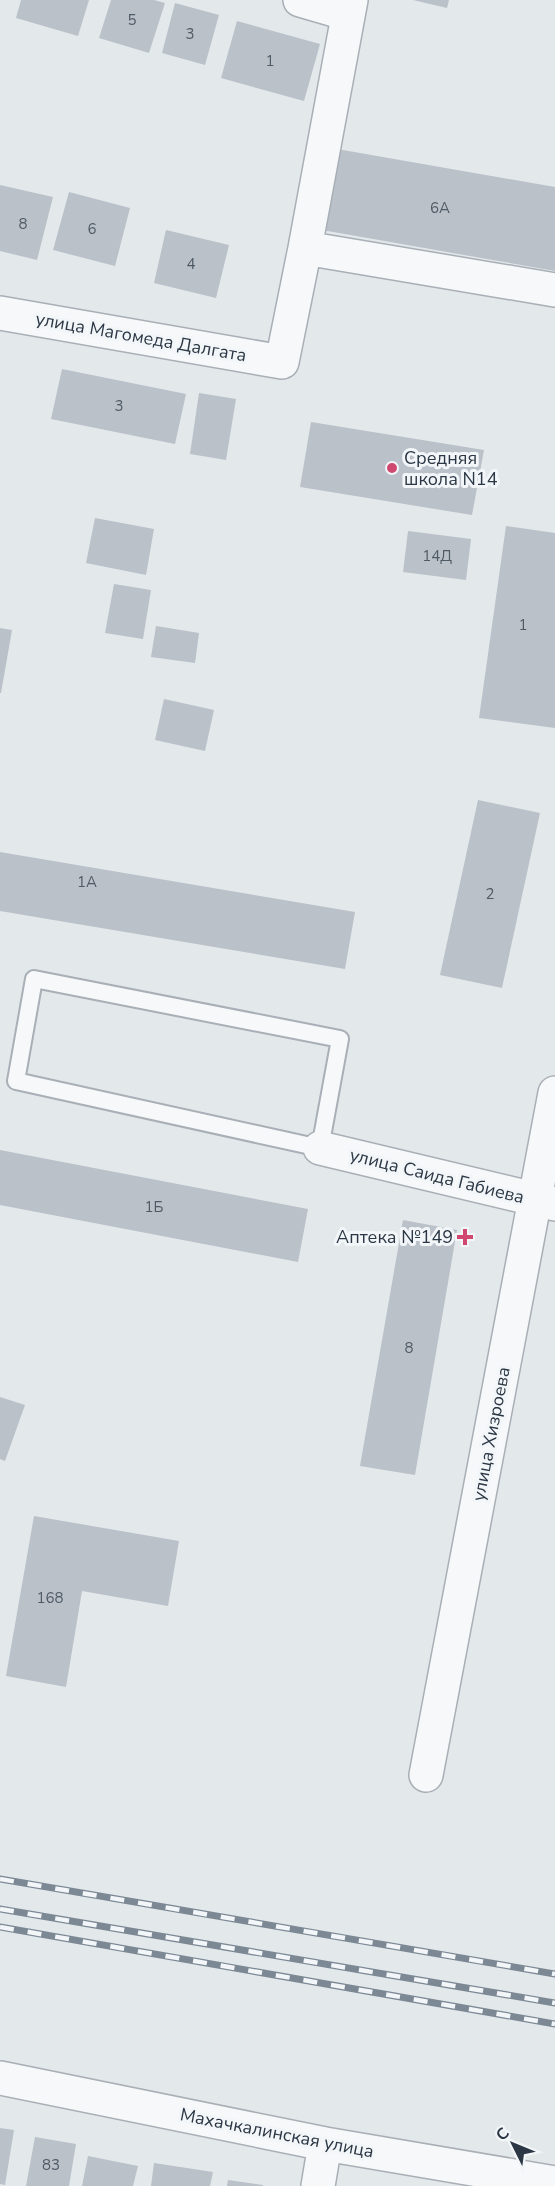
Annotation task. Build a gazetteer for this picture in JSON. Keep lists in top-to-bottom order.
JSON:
{
  "streets": {
    "street": [
      "улица Магомеда Далгата",
      "улица Саида Габиева",
      "улица Хизроева",
      "Махачкалинская улица"
    ]
  },
  "crossings": [
    ["улица Саида Габиева", "улица Хизроева"]
  ],
  "places": {
    "other": ["Средняя школа N14"],
    "health": ["Аптека №149"]
  },
  "house_numbers": [
    "5",
    "3",
    "1",
    "6А",
    "8",
    "6",
    "4",
    "3",
    "14Д",
    "1",
    "1А",
    "2",
    "1Б",
    "8",
    "168",
    "83"
  ],
  "north": "top left"
}
